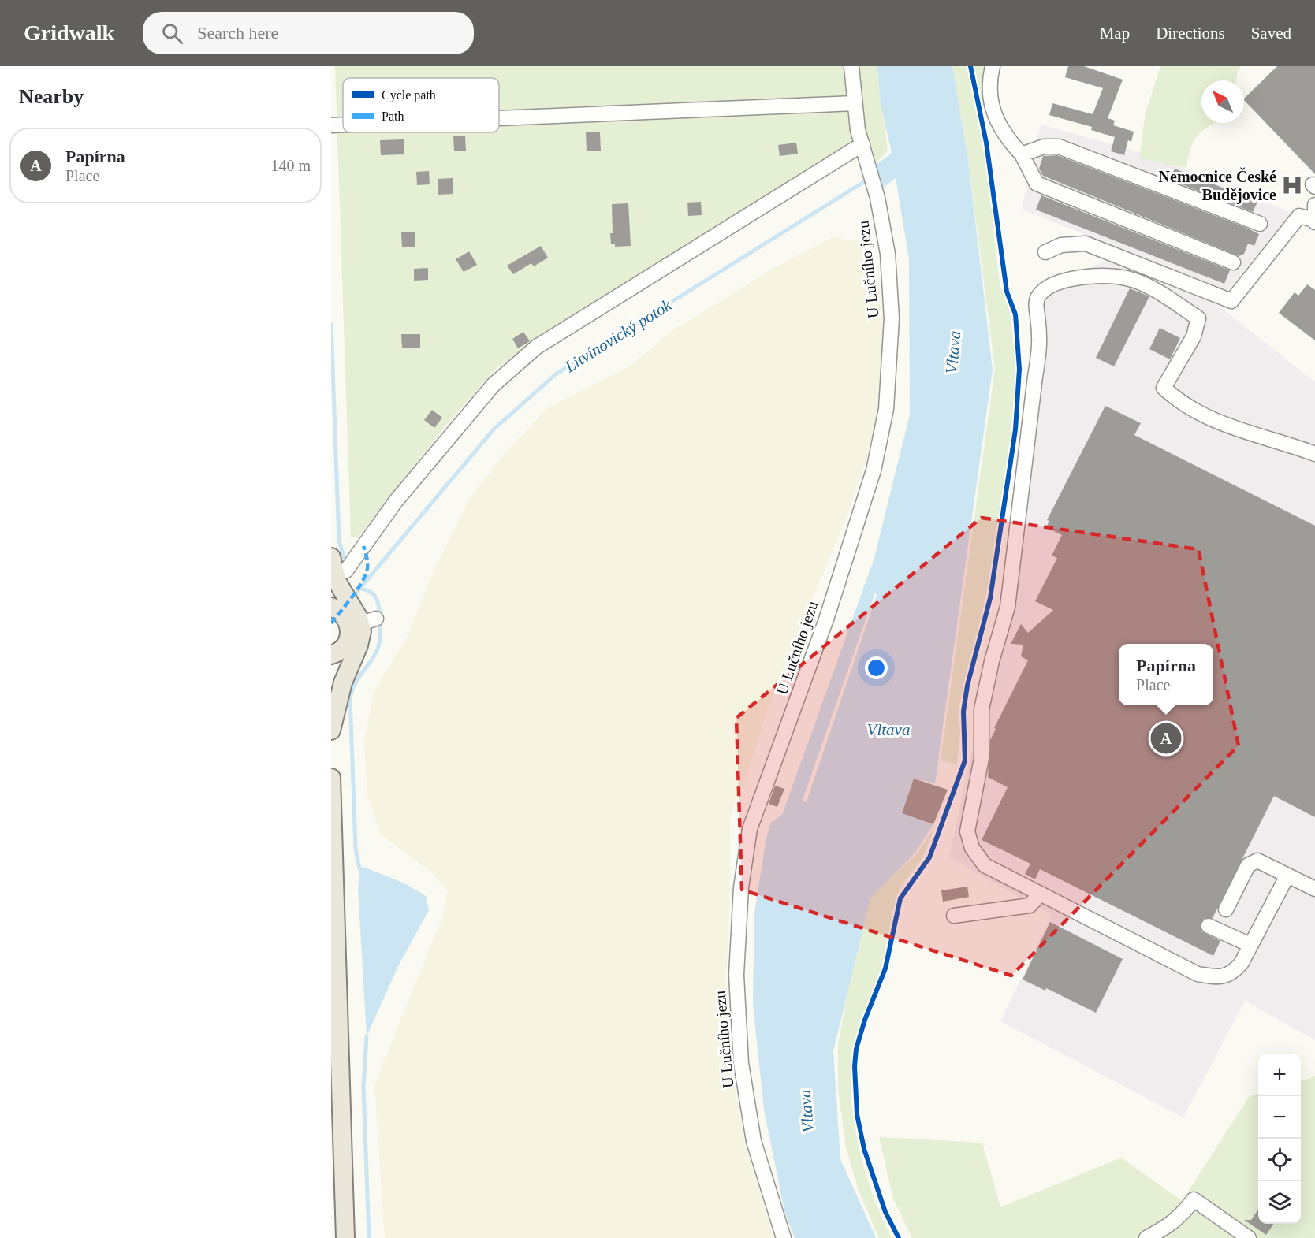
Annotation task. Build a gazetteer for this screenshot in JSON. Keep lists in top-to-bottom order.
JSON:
{
  "streets": {
    "lane": ["U Lučního jezu"]
  },
  "water": ["Litvínovický potok", "Vltava"],
  "places": {
    "hospital": ["Nemocnice České Budějovice"]
  },
  "legend": ["Cycle path", "Path"],
  "north": "top left",
  "page": {
    "header": "Gridwalk",
    "search": "Search here",
    "nav": ["Map", "Directions", "Saved"],
    "heading": "Nearby",
    "list": [
      {
        "mark": "A",
        "name": "Papírna",
        "note": "Place",
        "value": "140 m"
      }
    ],
    "popup": ["Papírna", "Place"],
    "pins": "A",
    "map_buttons": ["+", "−"]
  }
}
